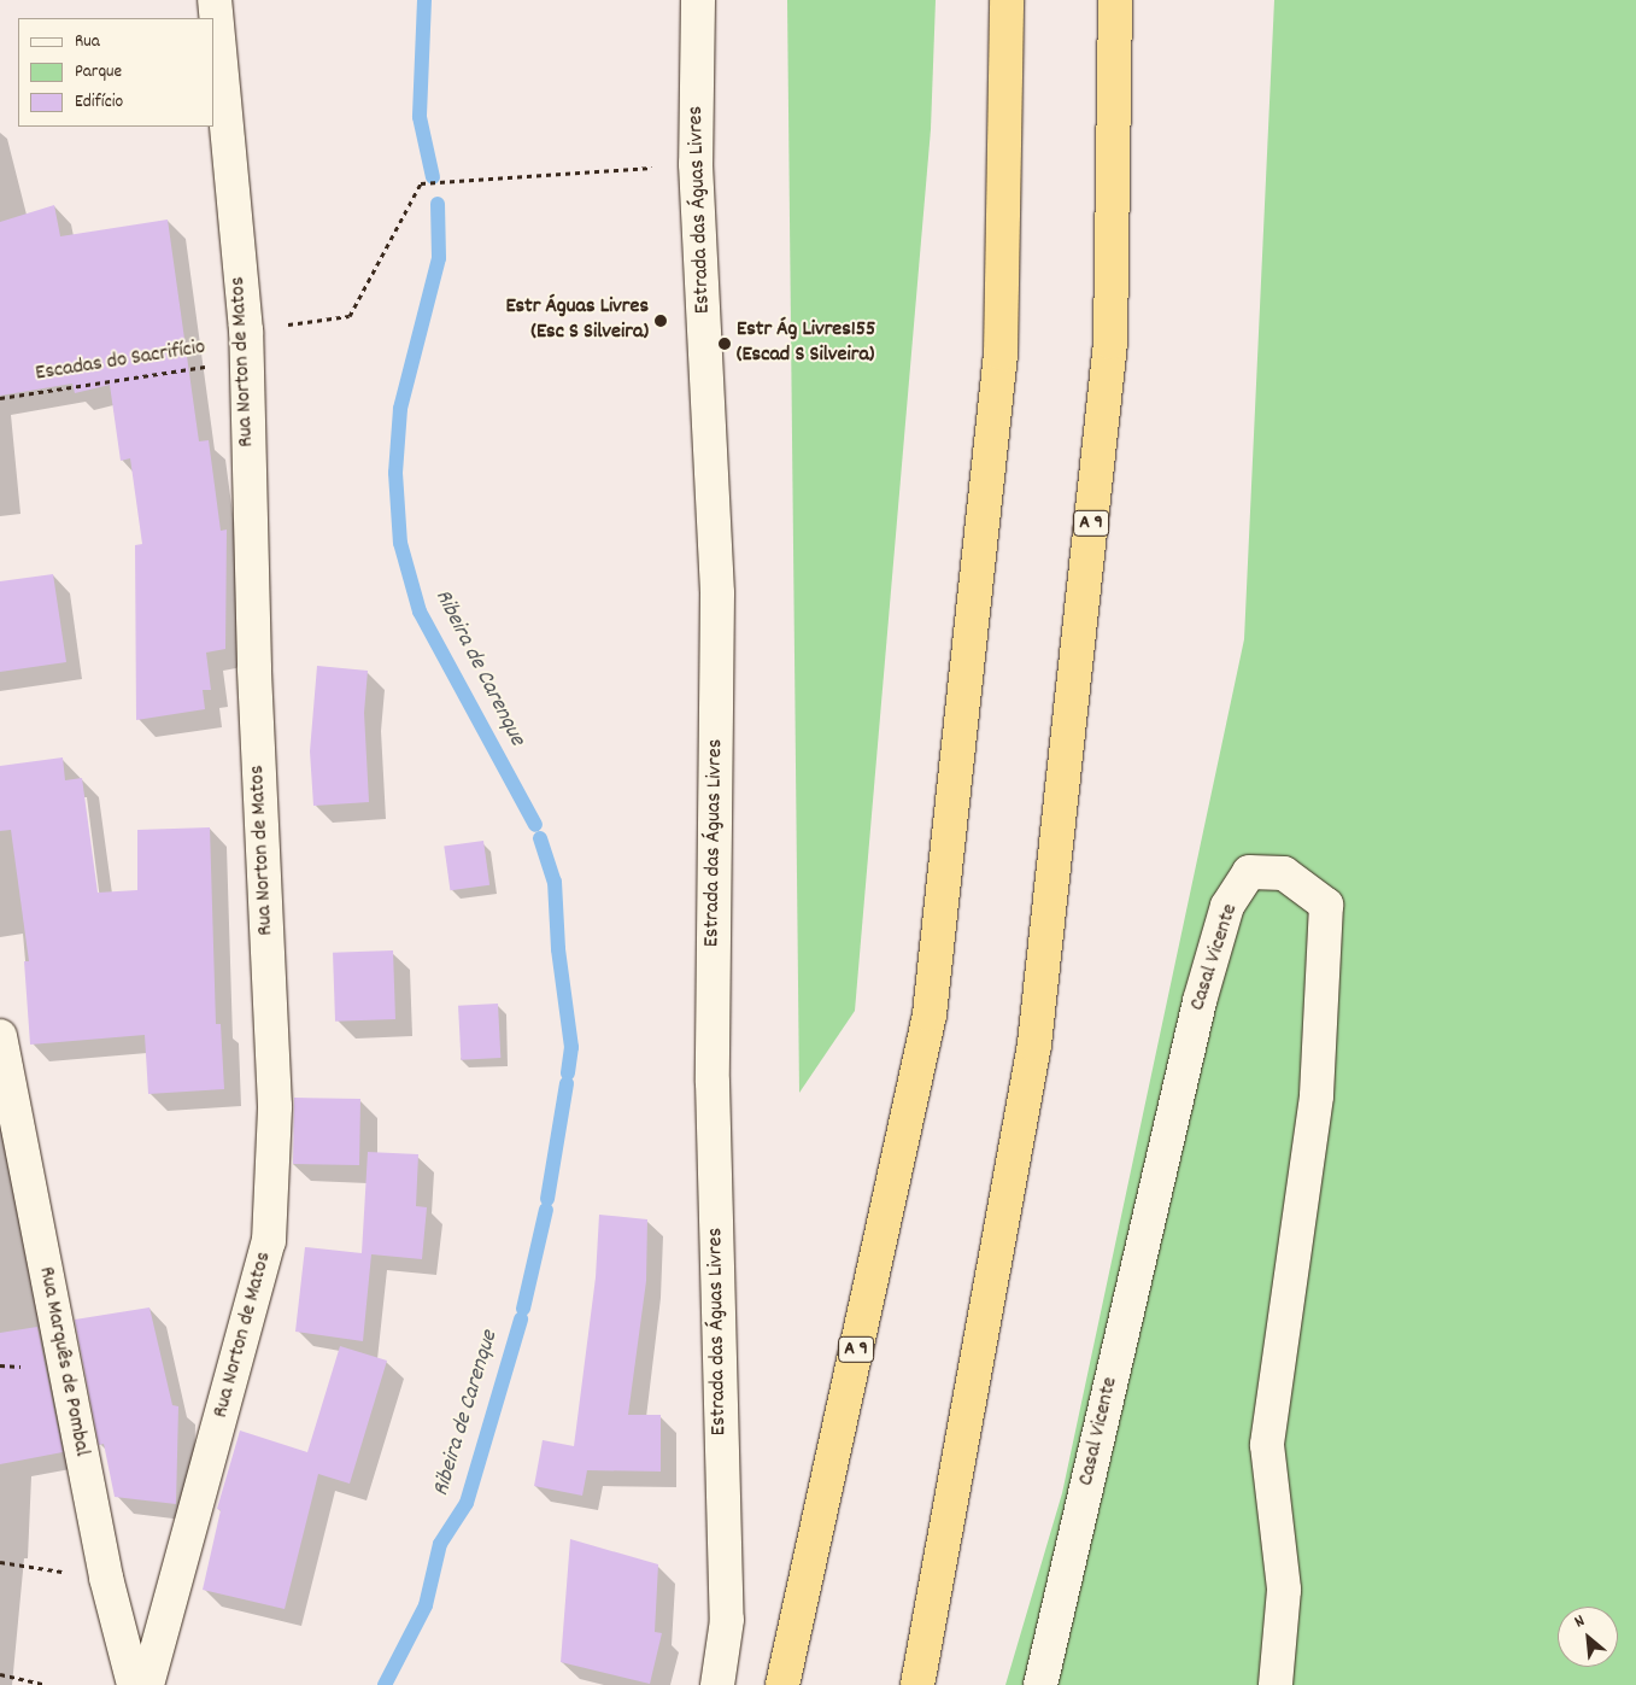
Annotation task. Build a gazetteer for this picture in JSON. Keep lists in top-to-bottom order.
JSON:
{
  "streets": {
    "highway": ["A 9"],
    "street": [
      "Estrada das Águas Livres",
      "Rua Norton de Matos",
      "Casal Vicente",
      "Rua Marquês de Pombal"
    ],
    "path": ["Escadas do Sacrifício"]
  },
  "crossings": [
    ["Estrada das Águas Livres", "Escadas do Sacrifício"],
    ["Escadas do Sacrifício", "Rua Norton de Matos"]
  ],
  "water": ["Ribeira de Carenque"],
  "places": ["Estr Águas Livres (Esc S Silveira)", "Estr Ág Livres155 (Escad S Silveira)"],
  "legend": ["Rua", "Parque", "Edifício"],
  "north": "top left"
}
